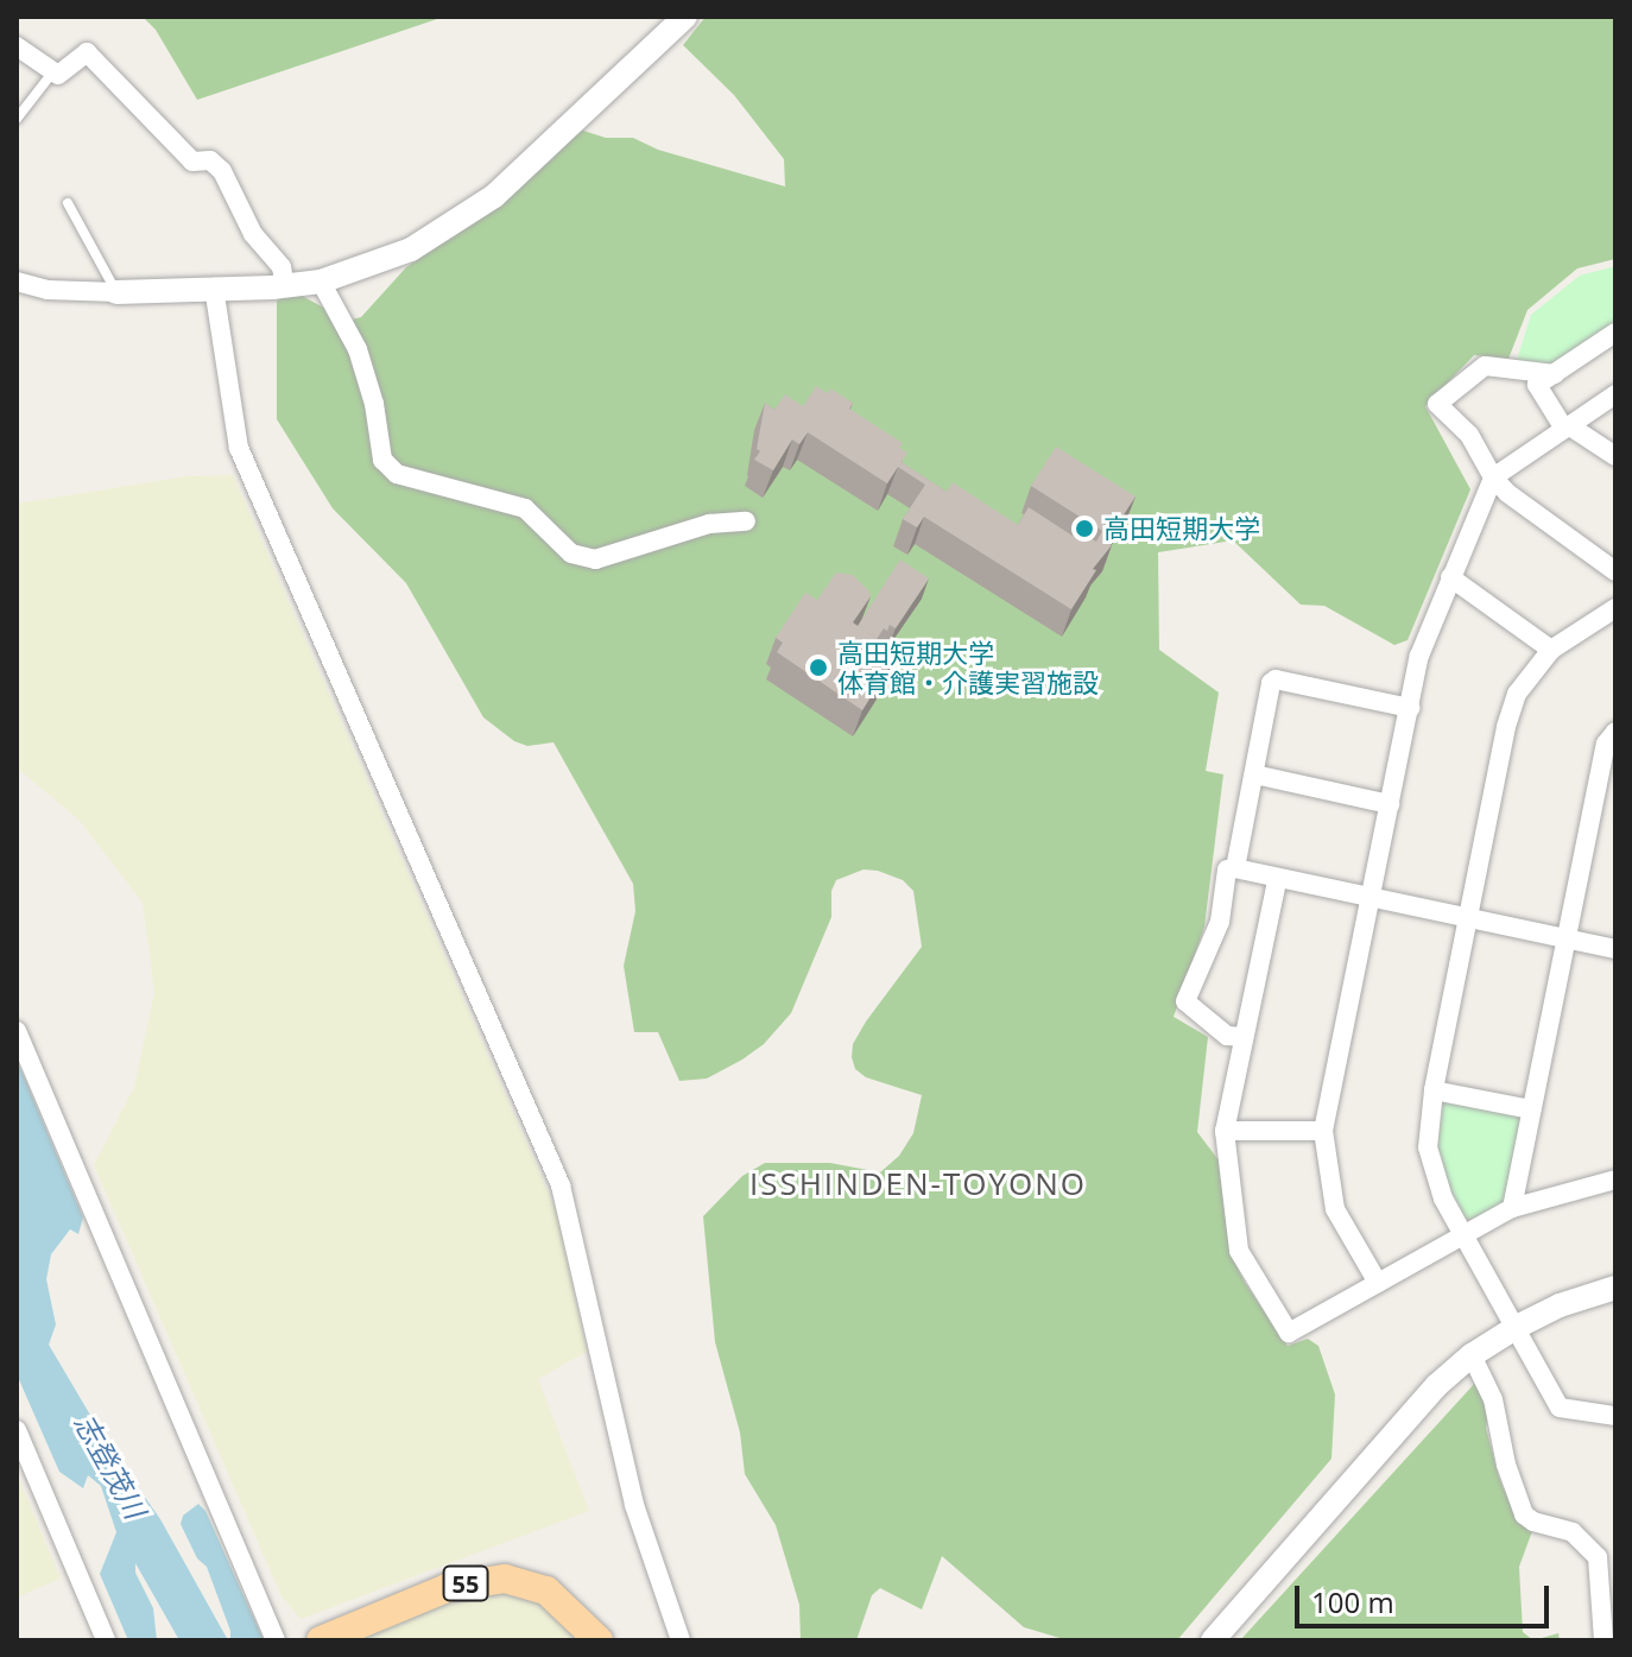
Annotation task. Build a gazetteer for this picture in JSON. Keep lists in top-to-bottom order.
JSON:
{
  "streets": {
    "main road": ["55"]
  },
  "districts": ["ISSHINDEN-TOYONO"],
  "water": ["志登茂川"],
  "places": ["高田短期大学", "高田短期大学 体育館・介護実習施設"],
  "scale_bar": "100 m"
}
